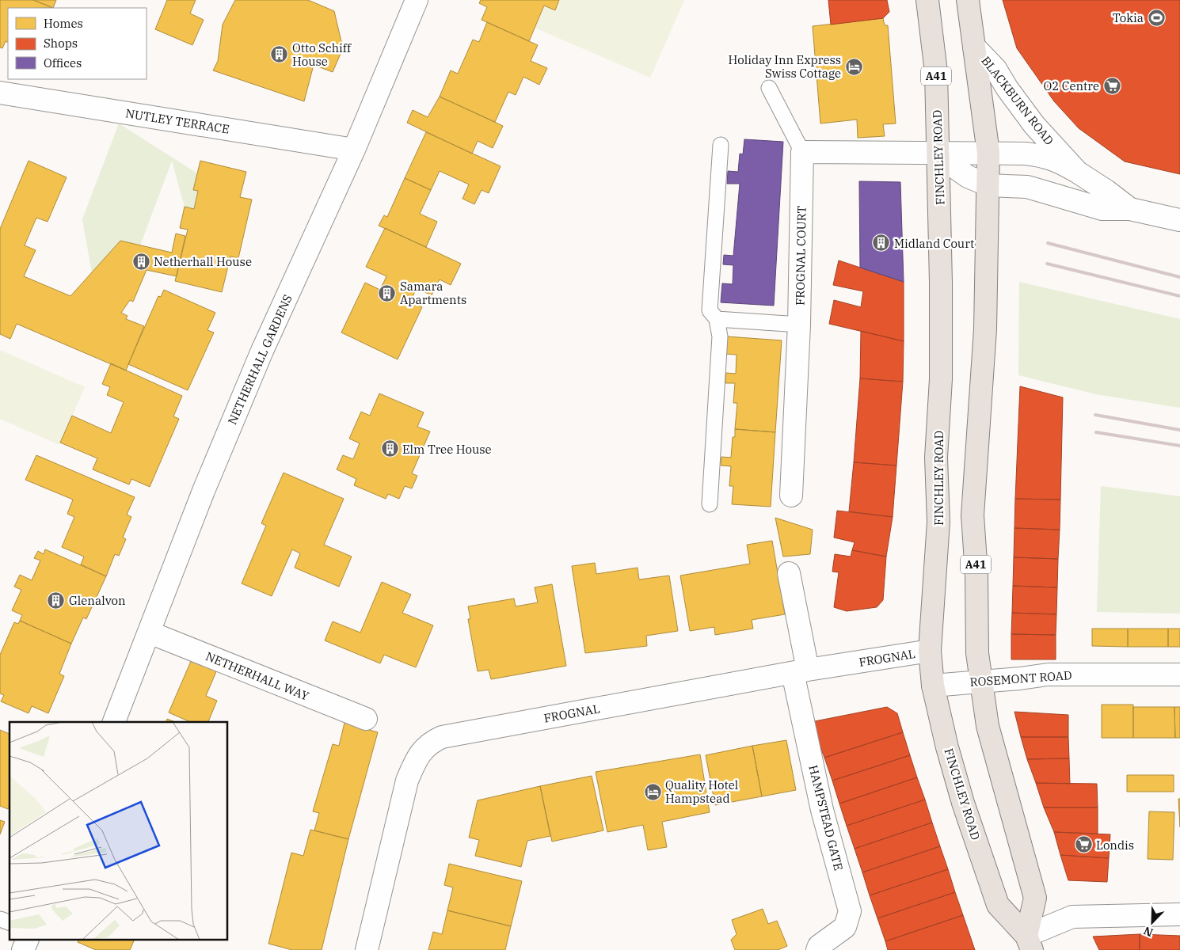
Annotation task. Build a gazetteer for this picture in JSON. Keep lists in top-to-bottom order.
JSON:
{
  "streets": {
    "highway": ["A41", "FINCHLEY ROAD"],
    "street": [
      "BLACKBURN ROAD",
      "NUTLEY TERRACE",
      "FROGNAL COURT",
      "NETHERHALL GARDENS",
      "FROGNAL",
      "NETHERHALL WAY",
      "ROSEMONT ROAD",
      "HAMPSTEAD GATE"
    ]
  },
  "crossings": [
    ["A41", "BLACKBURN ROAD"],
    ["A41", "FINCHLEY ROAD"],
    ["A41", "ROSEMONT ROAD"],
    ["BLACKBURN ROAD", "FINCHLEY ROAD"],
    ["NUTLEY TERRACE", "NETHERHALL GARDENS"],
    ["FINCHLEY ROAD", "FROGNAL"],
    ["FINCHLEY ROAD", "ROSEMONT ROAD"],
    ["NETHERHALL GARDENS", "NETHERHALL WAY"],
    ["FROGNAL", "HAMPSTEAD GATE"]
  ],
  "places": {
    "sports": ["Tokia"],
    "building": [
      "Otto Schiff House",
      "Midland Court",
      "Netherhall House",
      "Samara Apartments",
      "Elm Tree House",
      "Glenalvon"
    ],
    "hotel": ["Holiday Inn Express Swiss Cottage", "Quality Hotel Hampstead"],
    "supermarket": ["O2 Centre", "Londis"]
  },
  "legend": ["Homes", "Shops", "Offices"],
  "north": "bottom left"
}
